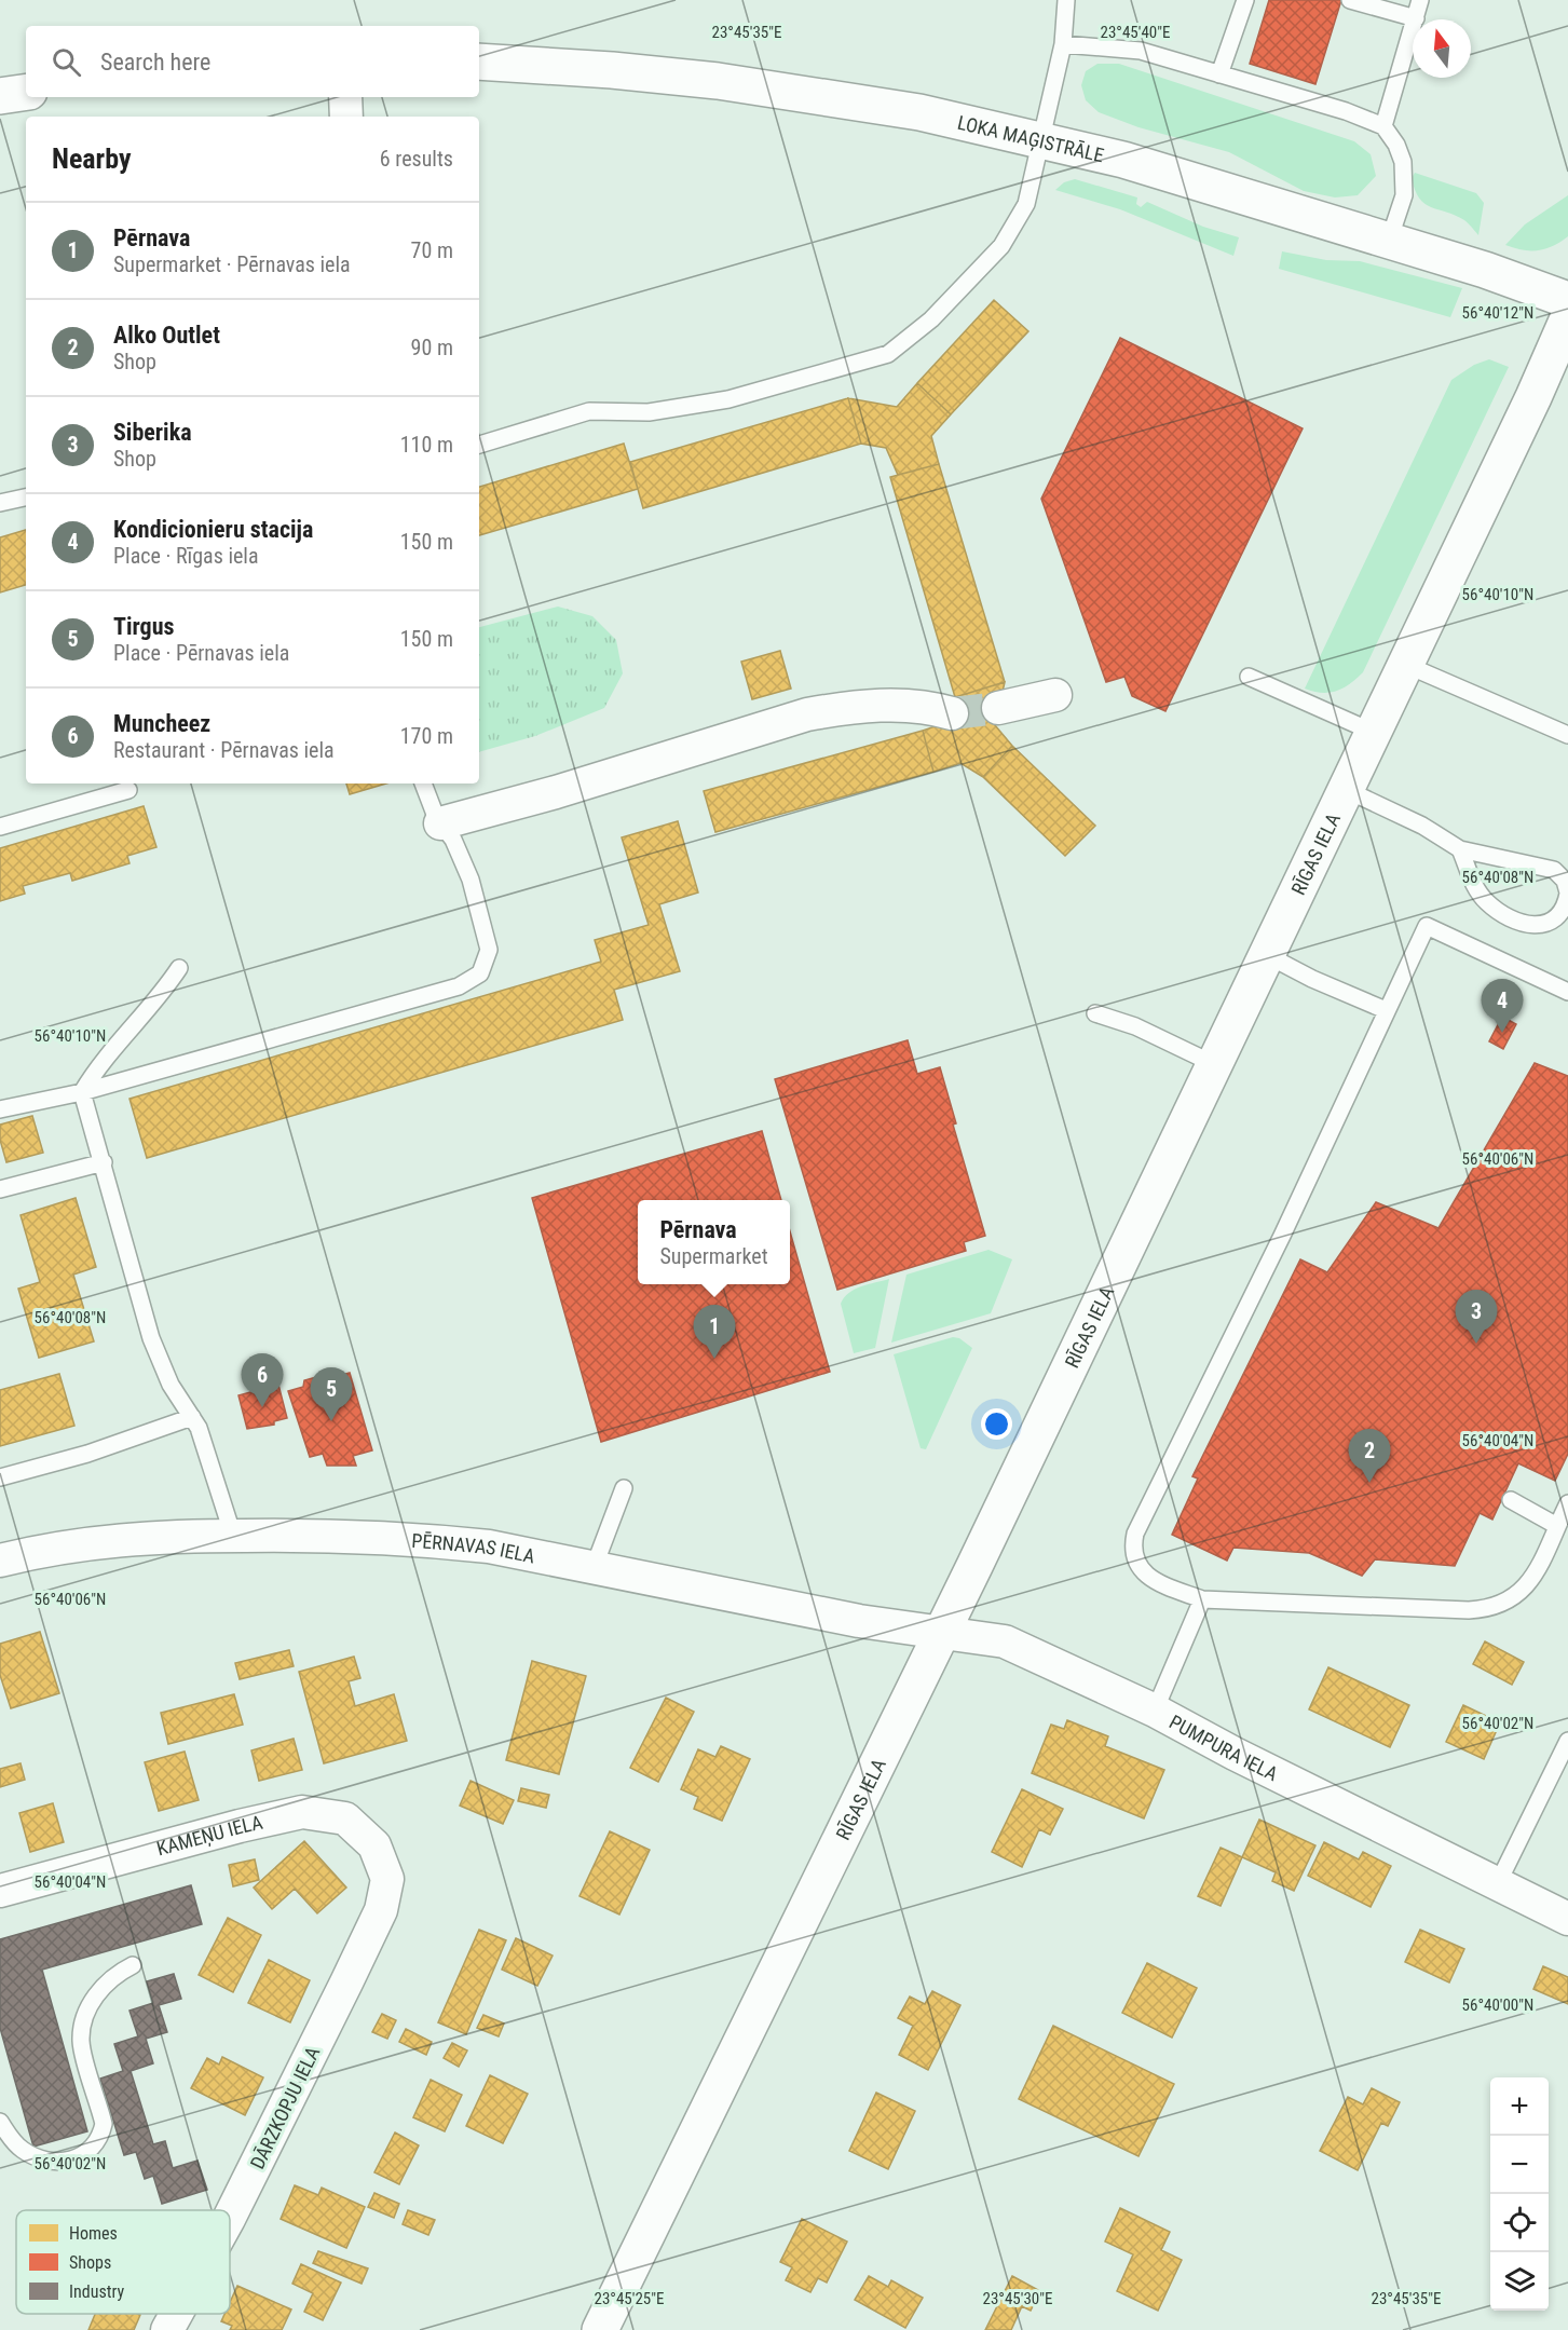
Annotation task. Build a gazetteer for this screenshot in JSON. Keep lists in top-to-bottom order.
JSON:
{
  "streets": {
    "main road": ["LOKA MAĢISTRĀLE", "RĪGAS IELA"],
    "street": [
      "PĒRNAVAS IELA",
      "PUMPURA IELA",
      "KAMEŅU IELA",
      "DĀRZKOPJU IELA"
    ]
  },
  "crossings": [
    ["RĪGAS IELA", "PĒRNAVAS IELA"],
    ["RĪGAS IELA", "PUMPURA IELA"],
    ["PĒRNAVAS IELA", "PUMPURA IELA"],
    ["KAMEŅU IELA", "DĀRZKOPJU IELA"]
  ],
  "legend": ["Homes", "Shops", "Industry"],
  "north": "top",
  "page": {
    "search": "Search here",
    "heading": ["Nearby", "6 results"],
    "list": [
      {
        "mark": "1",
        "name": "Pērnava",
        "note": "Supermarket · Pērnavas iela",
        "value": "70 m"
      },
      {
        "mark": "2",
        "name": "Alko Outlet",
        "note": "Shop",
        "value": "90 m"
      },
      {
        "mark": "3",
        "name": "Siberika",
        "note": "Shop",
        "value": "110 m"
      },
      {
        "mark": "4",
        "name": "Kondicionieru stacija",
        "note": "Place · Rīgas iela",
        "value": "150 m"
      },
      {
        "mark": "5",
        "name": "Tirgus",
        "note": "Place · Pērnavas iela",
        "value": "150 m"
      },
      {
        "mark": "6",
        "name": "Muncheez",
        "note": "Restaurant · Pērnavas iela",
        "value": "170 m"
      }
    ],
    "pins": [
      "4",
      "3",
      "1",
      "6",
      "5",
      "2"
    ],
    "popup": ["Pērnava", "Supermarket"],
    "map_buttons": ["+", "−"]
  },
  "coordinates": [
    "23°45'35\"E",
    "23°45'40\"E",
    "56°40'12\"N",
    "56°40'10\"N",
    "56°40'08\"N",
    "56°40'06\"N",
    "56°40'04\"N",
    "56°40'02\"N",
    "56°40'00\"N",
    "23°45'25\"E",
    "23°45'30\"E"
  ]
}
